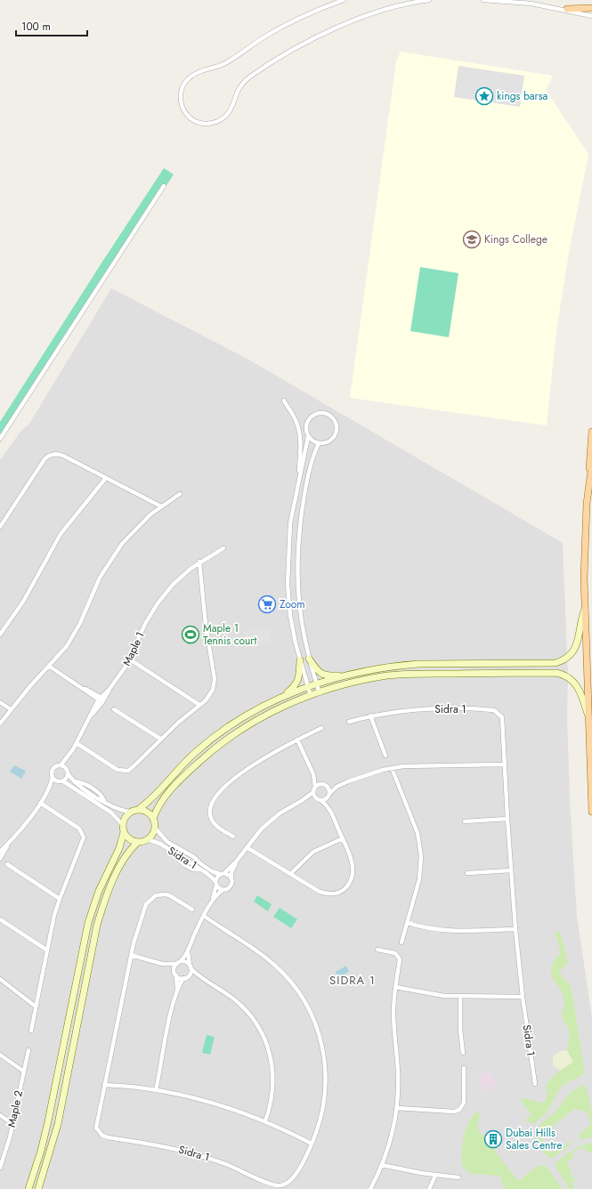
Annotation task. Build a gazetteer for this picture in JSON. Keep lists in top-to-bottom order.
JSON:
{
  "streets": {
    "street": ["Maple 1", "Sidra 1", "Maple 2"]
  },
  "districts": ["SIDRA 1"],
  "places": {
    "place": ["kings barsa"],
    "school or university": ["Kings College"],
    "supermarket": ["Zoom"],
    "sports": ["Maple 1 Tennis court"],
    "building": ["Dubai Hills Sales Centre"]
  },
  "scale_bar": "100 m"
}
